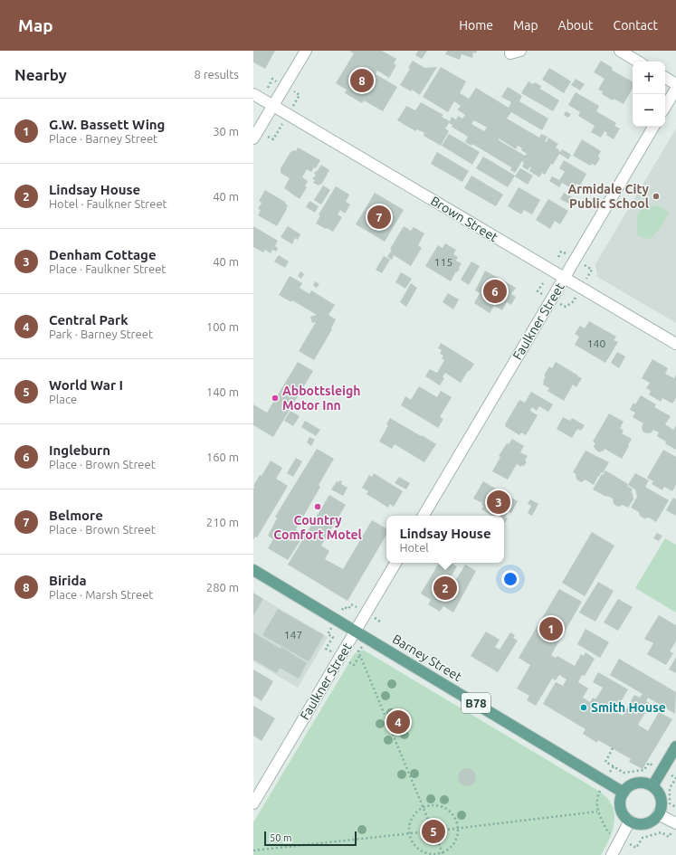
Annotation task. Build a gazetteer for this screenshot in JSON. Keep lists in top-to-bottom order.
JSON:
{
  "streets": {
    "main road": ["Barney Street", "B78"],
    "street": ["Brown Street", "Faulkner Street"]
  },
  "crossings": [
    ["Brown Street", "Faulkner Street"],
    ["Faulkner Street", "Barney Street"]
  ],
  "places": [
    "Armidale City Public School",
    "Abbottsleigh Motor Inn",
    "Country Comfort Motel",
    "Smith House"
  ],
  "house_numbers": ["115", "140", "147"],
  "scale_bar": "50 m",
  "page": {
    "header": "Map",
    "nav": [
      "Home",
      "Map",
      "About",
      "Contact"
    ],
    "heading": ["Nearby", "8 results"],
    "map_buttons": ["+", "−"],
    "pins": [
      "8",
      "7",
      "6",
      "3",
      "2",
      "1",
      "4",
      "5"
    ],
    "list": [
      {
        "mark": "1",
        "name": "G.W. Bassett Wing",
        "note": "Place · Barney Street",
        "value": "30 m"
      },
      {
        "mark": "2",
        "name": "Lindsay House",
        "note": "Hotel · Faulkner Street",
        "value": "40 m"
      },
      {
        "mark": "3",
        "name": "Denham Cottage",
        "note": "Place · Faulkner Street",
        "value": "40 m"
      },
      {
        "mark": "4",
        "name": "Central Park",
        "note": "Park · Barney Street",
        "value": "100 m"
      },
      {
        "mark": "5",
        "name": "World War I",
        "note": "Place",
        "value": "140 m"
      },
      {
        "mark": "6",
        "name": "Ingleburn",
        "note": "Place · Brown Street",
        "value": "160 m"
      },
      {
        "mark": "7",
        "name": "Belmore",
        "note": "Place · Brown Street",
        "value": "210 m"
      },
      {
        "mark": "8",
        "name": "Birida",
        "note": "Place · Marsh Street",
        "value": "280 m"
      }
    ],
    "popup": ["Lindsay House", "Hotel"],
    "scale": "50 m"
  }
}
